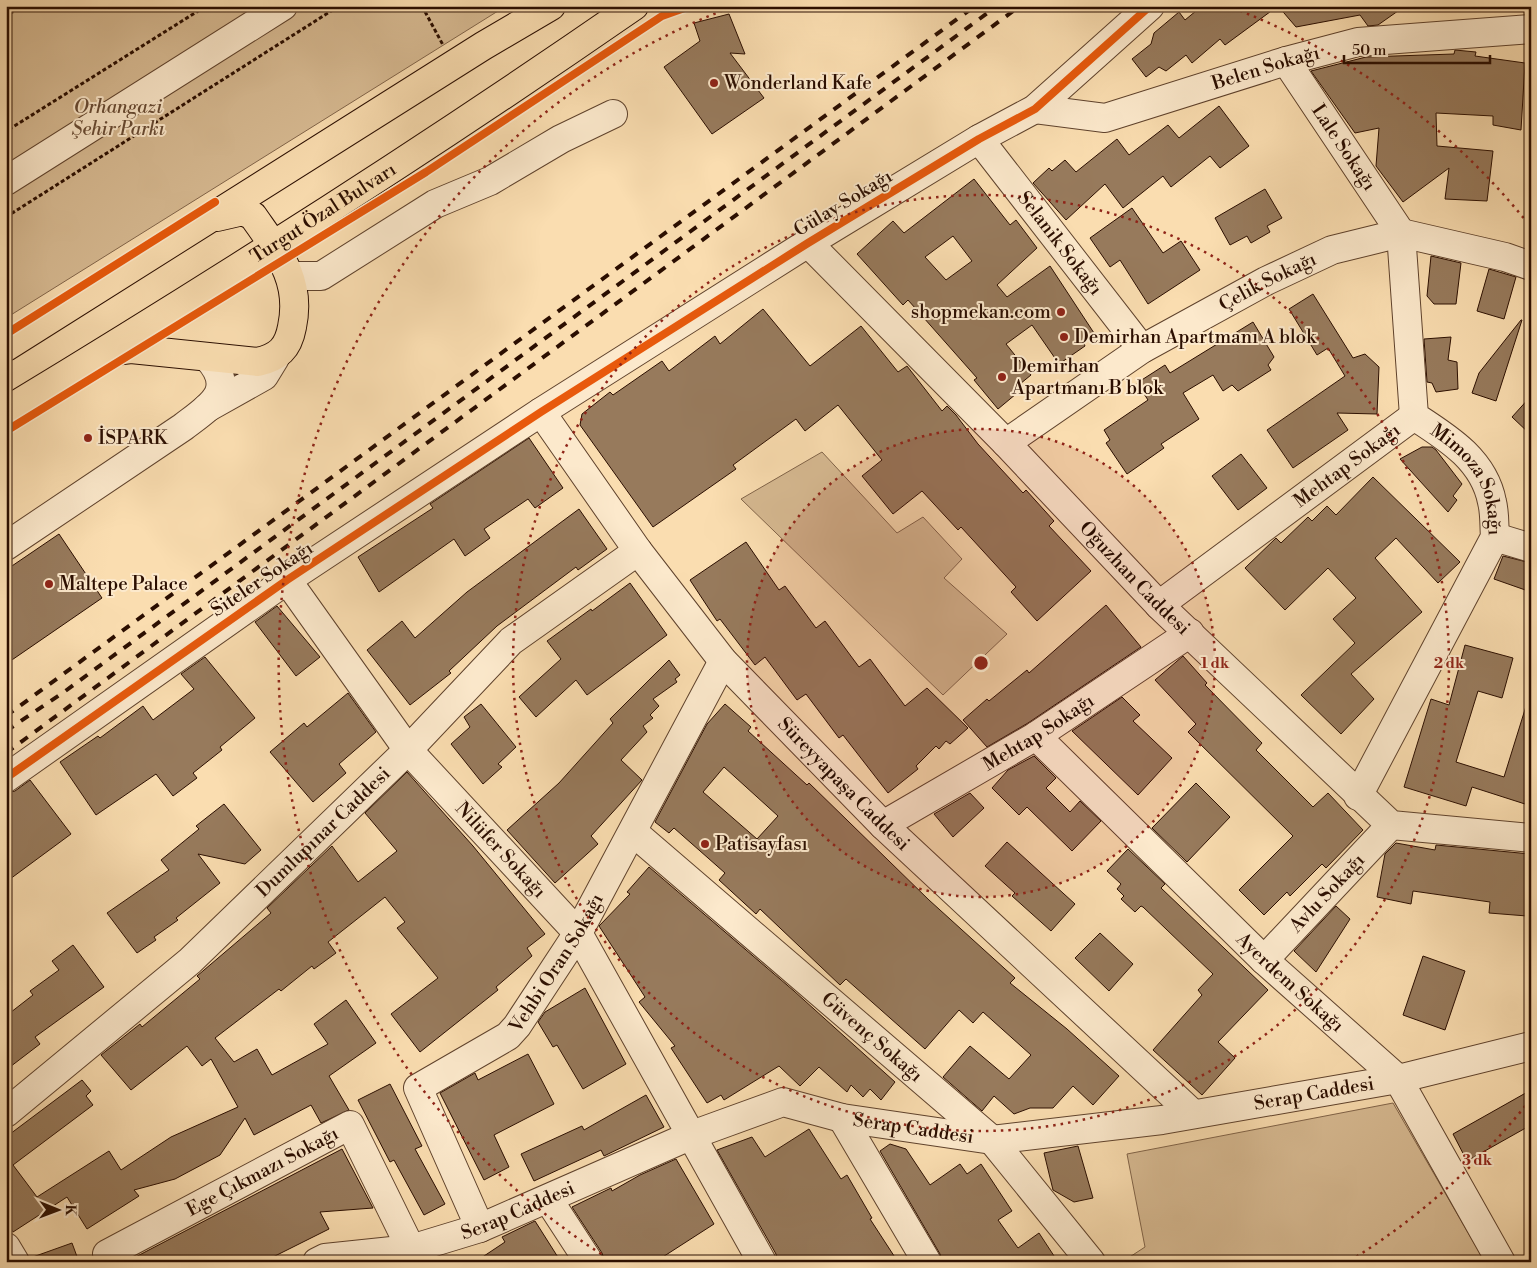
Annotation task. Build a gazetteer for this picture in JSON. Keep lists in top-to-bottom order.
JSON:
{
  "streets": {
    "highway": ["Turgut Özal Bulvarı"],
    "street": [
      "Belen Sokağı",
      "Lale Sokağı",
      "Gülay Sokağı",
      "Selanik Sokağı",
      "Çelik Sokağı",
      "Mehtap Sokağı",
      "Mimoza Sokağı",
      "Oğuzhan Caddesi",
      "Siteler Sokağı",
      "Süreyyapaşa Caddesi",
      "Dumlupınar Caddesi",
      "Nilüfer Sokağı",
      "Avlu Sokağı",
      "Vehbi Oran Sokağı",
      "Ayerdem Sokağı",
      "Güvenç Sokağı",
      "Serap Caddesi",
      "Ege Çıkmazı Sokağı"
    ]
  },
  "crossings": [
    ["Belen Sokağı", "Lale Sokağı"],
    ["Belen Sokağı", "Gülay Sokağı"],
    ["Lale Sokağı", "Çelik Sokağı"],
    ["Lale Sokağı", "Mimoza Sokağı"],
    ["Gülay Sokağı", "Selanik Sokağı"],
    ["Gülay Sokağı", "Oğuzhan Caddesi"],
    ["Gülay Sokağı", "Siteler Sokağı"],
    ["Gülay Sokağı", "Süreyyapaşa Caddesi"],
    ["Selanik Sokağı", "Çelik Sokağı"],
    ["Çelik Sokağı", "Mimoza Sokağı"],
    ["Çelik Sokağı", "Oğuzhan Caddesi"],
    ["Mehtap Sokağı", "Mimoza Sokağı"],
    ["Mehtap Sokağı", "Oğuzhan Caddesi"],
    ["Mehtap Sokağı", "Süreyyapaşa Caddesi"],
    ["Mehtap Sokağı", "Ayerdem Sokağı"],
    ["Mimoza Sokağı", "Oğuzhan Caddesi"],
    ["Oğuzhan Caddesi", "Avlu Sokağı"],
    ["Siteler Sokağı", "Süreyyapaşa Caddesi"],
    ["Siteler Sokağı", "Nilüfer Sokağı"],
    ["Süreyyapaşa Caddesi", "Dumlupınar Caddesi"],
    ["Süreyyapaşa Caddesi", "Vehbi Oran Sokağı"],
    ["Süreyyapaşa Caddesi", "Serap Caddesi"],
    ["Dumlupınar Caddesi", "Nilüfer Sokağı"],
    ["Nilüfer Sokağı", "Vehbi Oran Sokağı"],
    ["Nilüfer Sokağı", "Serap Caddesi"],
    ["Avlu Sokağı", "Ayerdem Sokağı"],
    ["Vehbi Oran Sokağı", "Güvenç Sokağı"],
    ["Vehbi Oran Sokağı", "Serap Caddesi"],
    ["Ayerdem Sokağı", "Serap Caddesi"],
    ["Güvenç Sokağı", "Serap Caddesi"],
    ["Serap Caddesi", "Ege Çıkmazı Sokağı"]
  ],
  "parks": ["Orhangazi Şehir Parkı"],
  "places": [
    "Wonderland Kafe",
    "shopmekan.com",
    "Demirhan Apartmanı A blok",
    "Demirhan Apartmanı B blok",
    "İSPARK",
    "Maltepe Palace",
    "Patisayfası"
  ],
  "scale_bar": "50 m",
  "north": "right",
  "rings": ["1 dk", "2 dk", "3 dk"]
}
